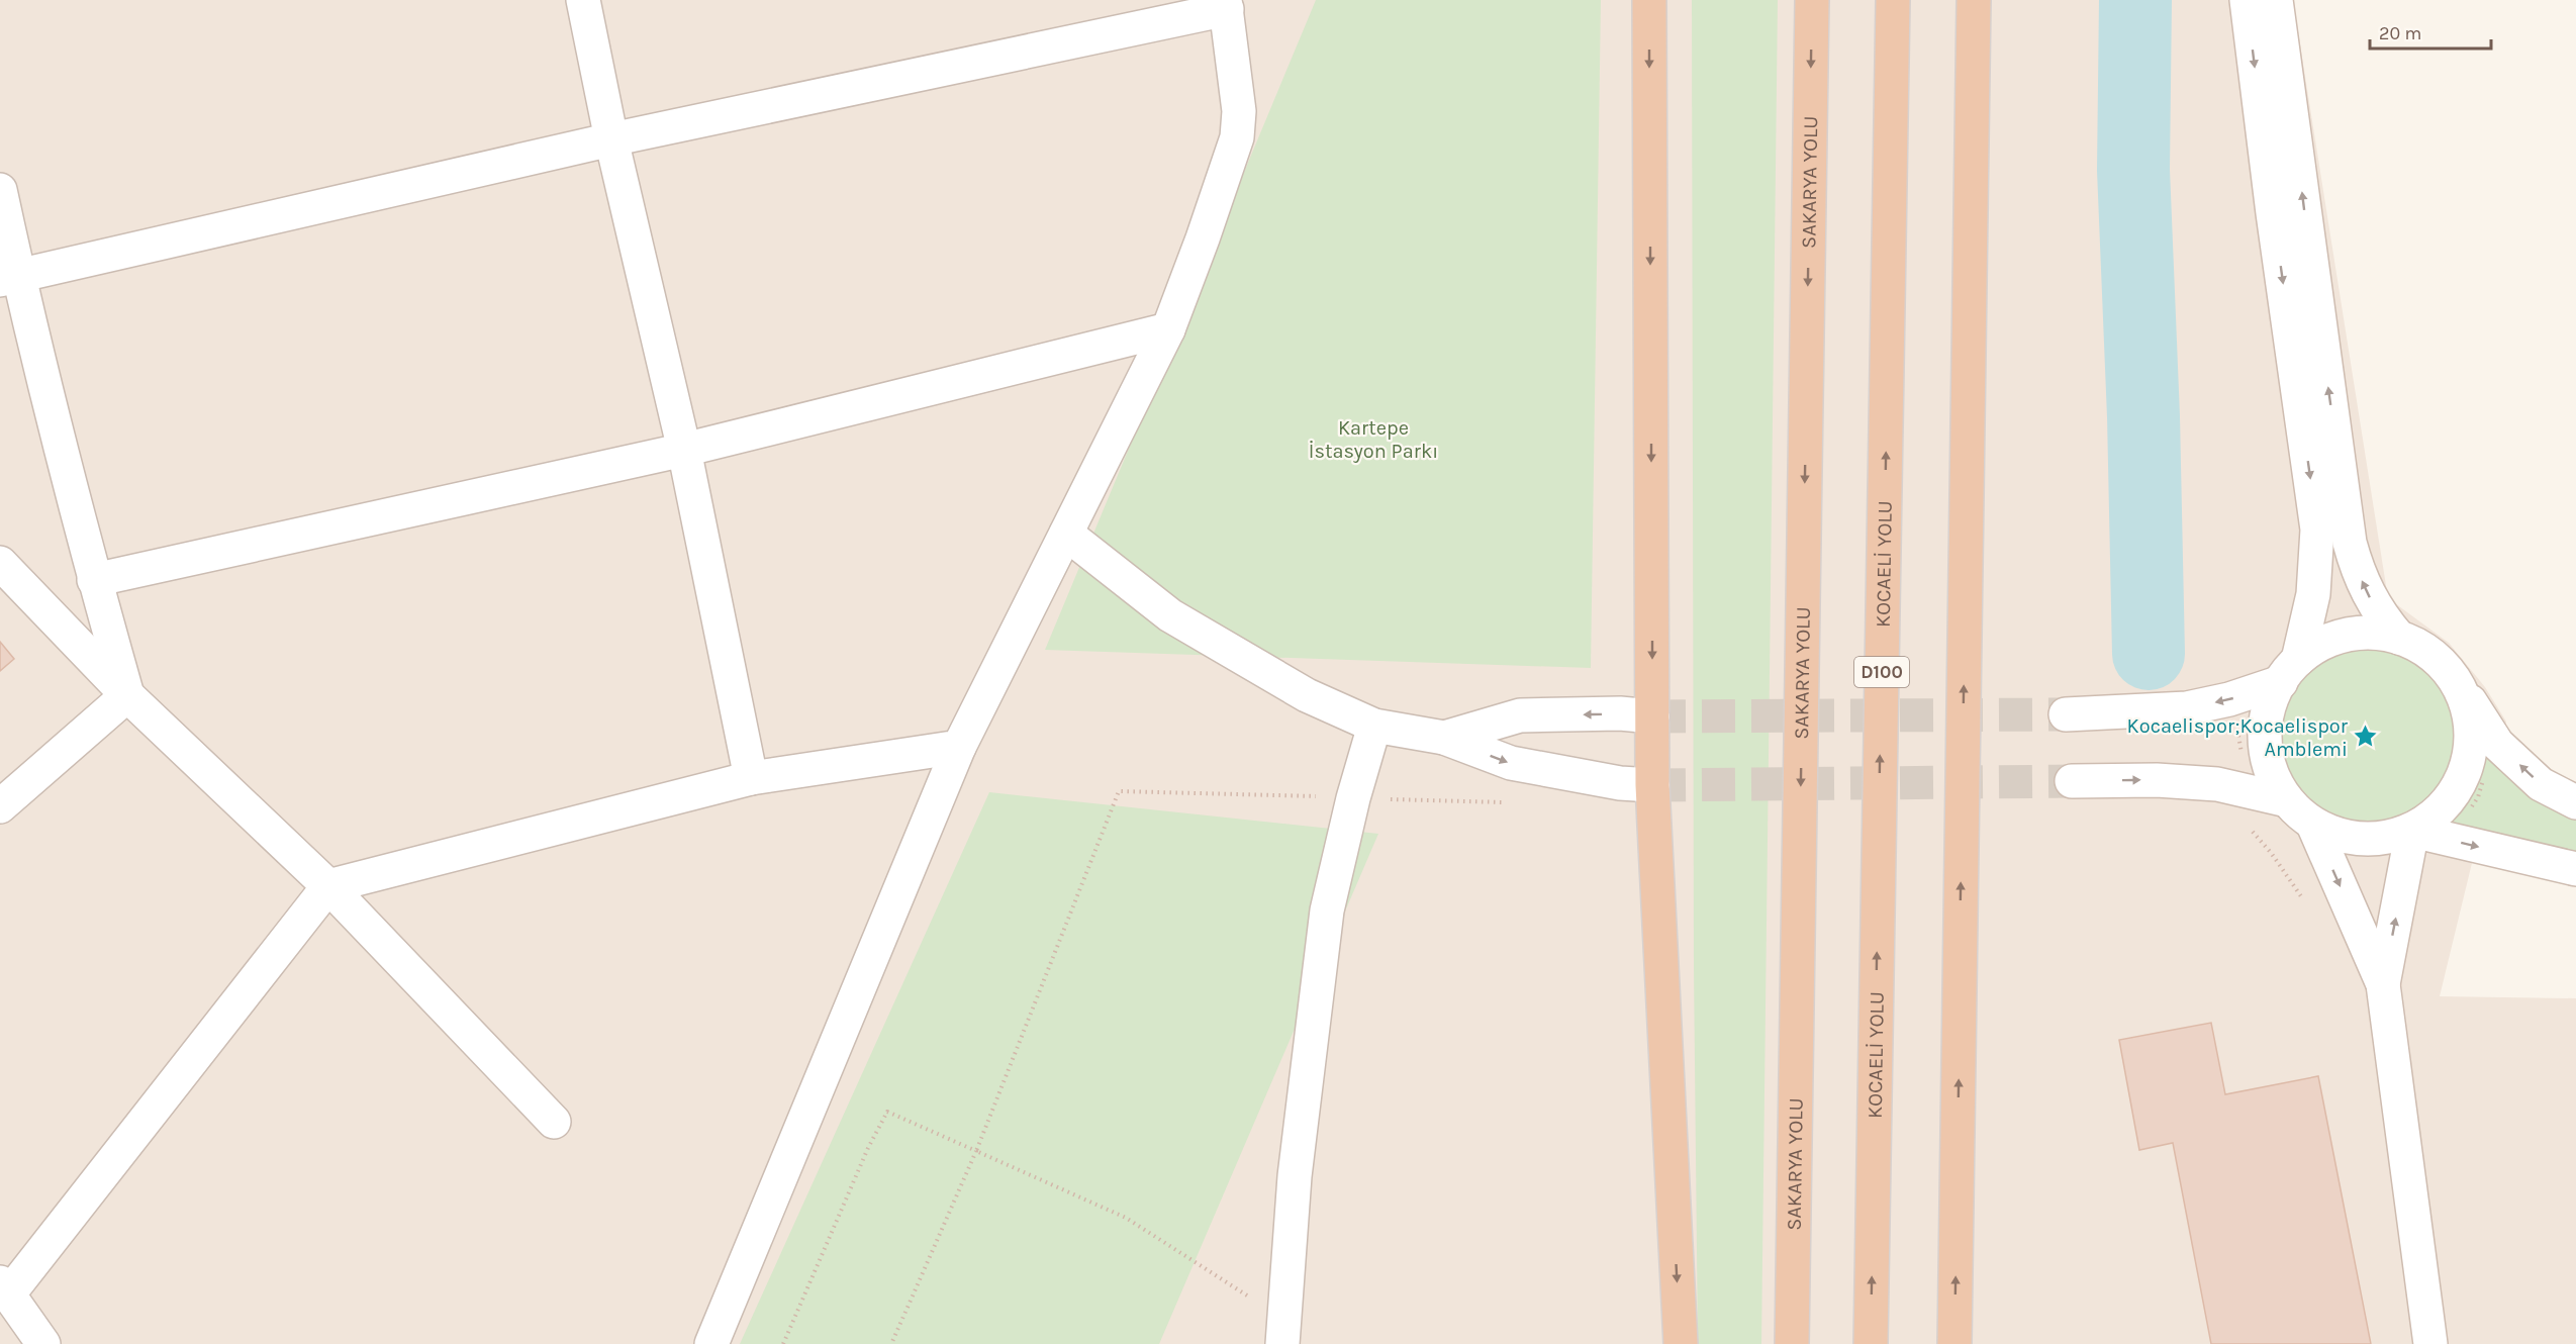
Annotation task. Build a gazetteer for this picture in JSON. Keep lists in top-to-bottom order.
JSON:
{
  "streets": {
    "highway": ["SAKARYA YOLU", "KOCAELİ YOLU", "D100"]
  },
  "parks": ["Kartepe İstasyon Parkı"],
  "places": {
    "place": ["Kocaelispor;Kocaelispor Amblemi"]
  },
  "scale_bar": "20 m"
}
